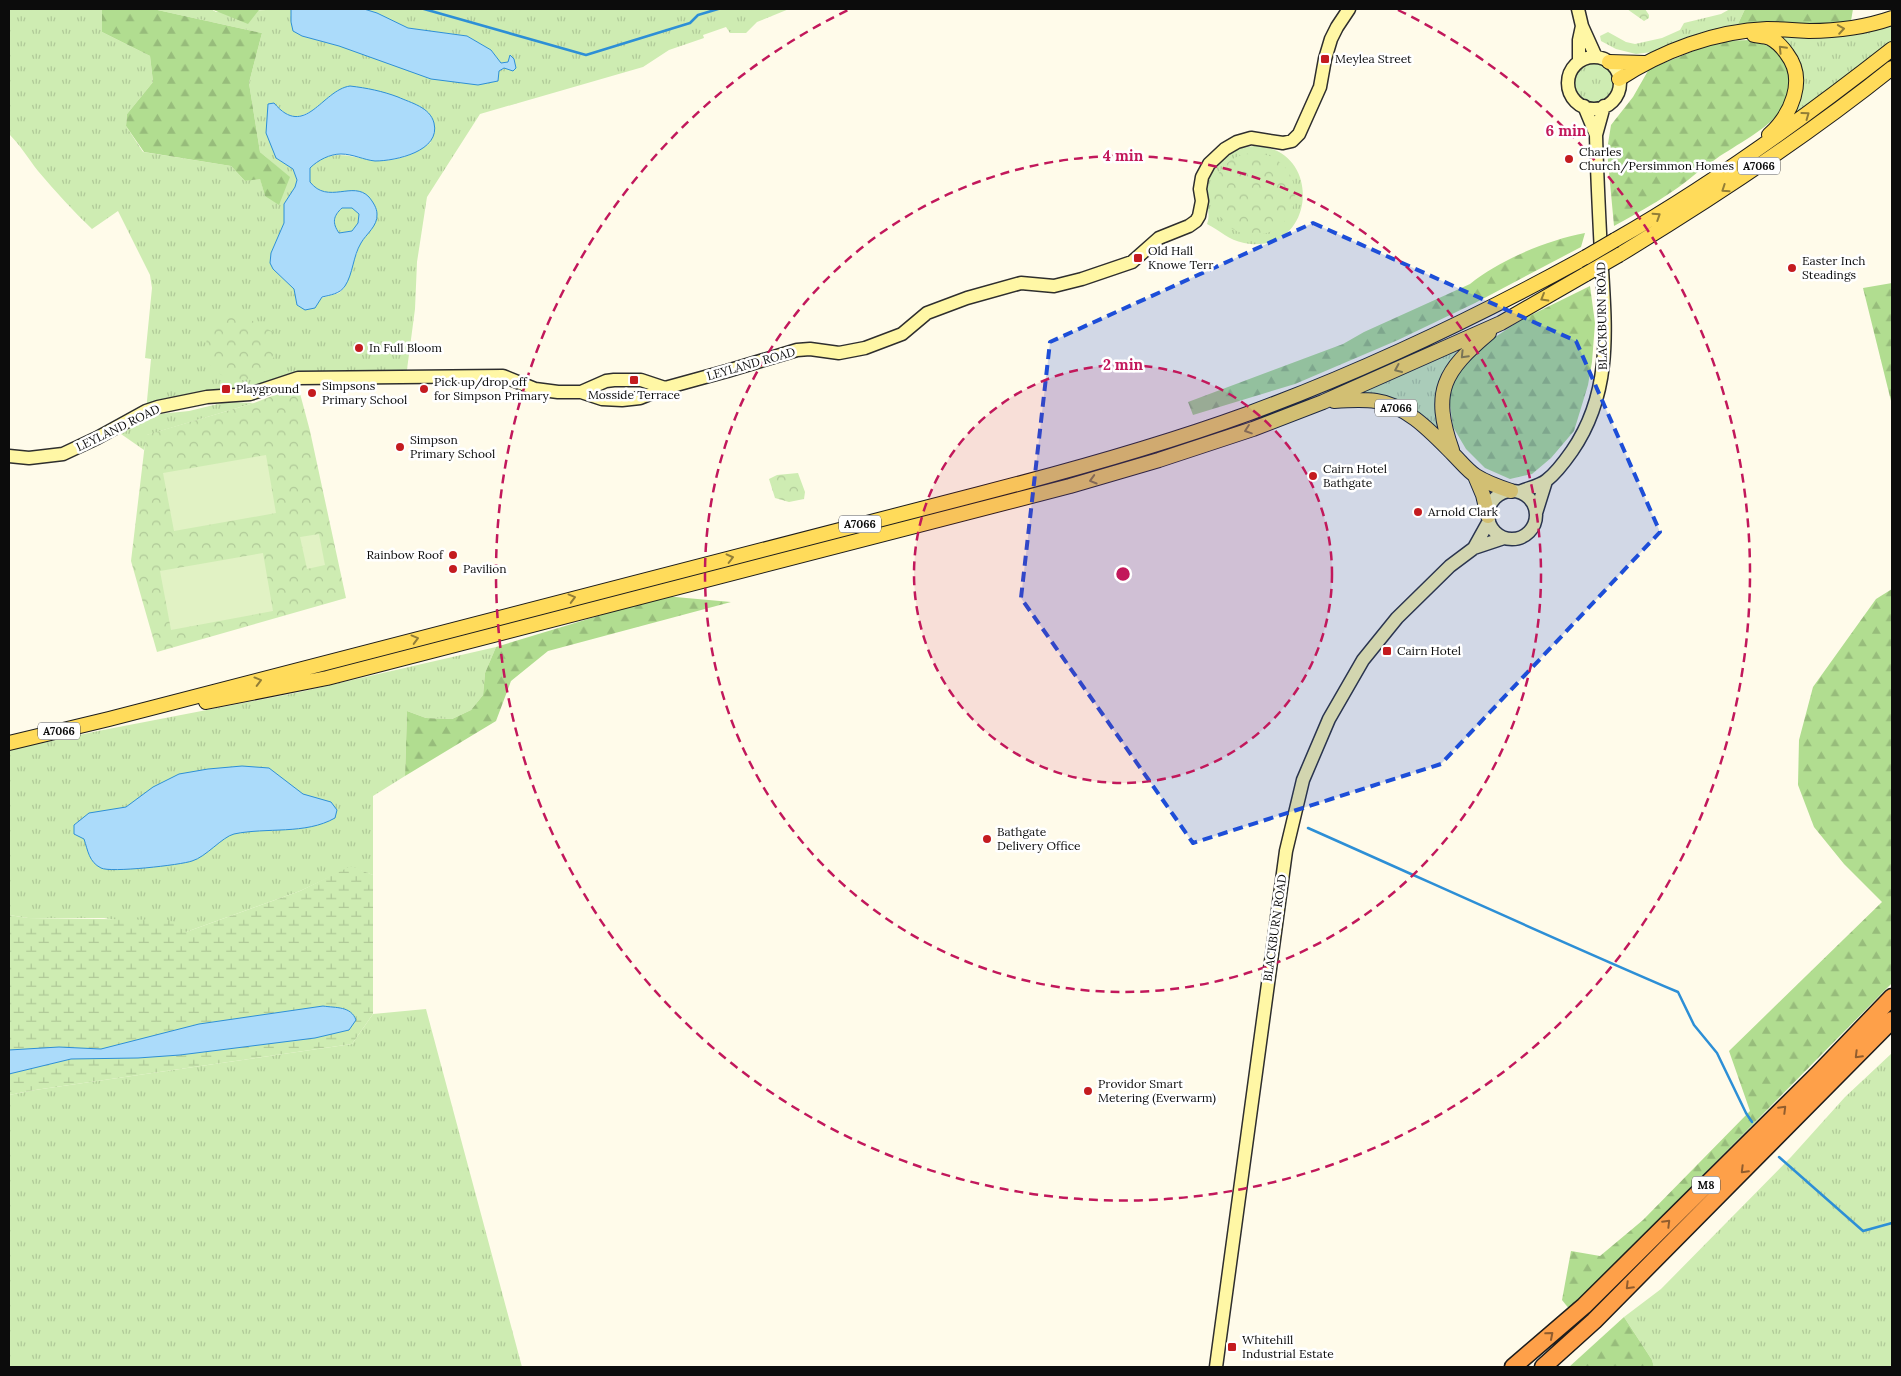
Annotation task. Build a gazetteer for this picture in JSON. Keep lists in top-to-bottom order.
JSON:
{
  "streets": {
    "highway": ["M8"],
    "main road": ["A7066", "BLACKBURN ROAD", "LEYLAND ROAD"]
  },
  "crossings": [
    ["A7066", "BLACKBURN ROAD"]
  ],
  "places": {
    "transit": [
      "Meylea Street",
      "Old Hall Knowe Terr",
      "Mosside Terrace",
      "Playground",
      "Cairn Hotel",
      "Whitehill Industrial Estate"
    ],
    "other": [
      "Charles Church/Persimmon Homes",
      "Easter Inch Steadings",
      "In Full Bloom",
      "Pick up/drop off for Simpson Primary",
      "Simpsons Primary School",
      "Simpson Primary School",
      "Cairn Hotel Bathgate",
      "Arnold Clark",
      "Rainbow Roof",
      "Pavilion",
      "Bathgate Delivery Office",
      "Providor Smart Metering (Everwarm)"
    ]
  },
  "rings": ["6 min", "4 min", "2 min"]
}
